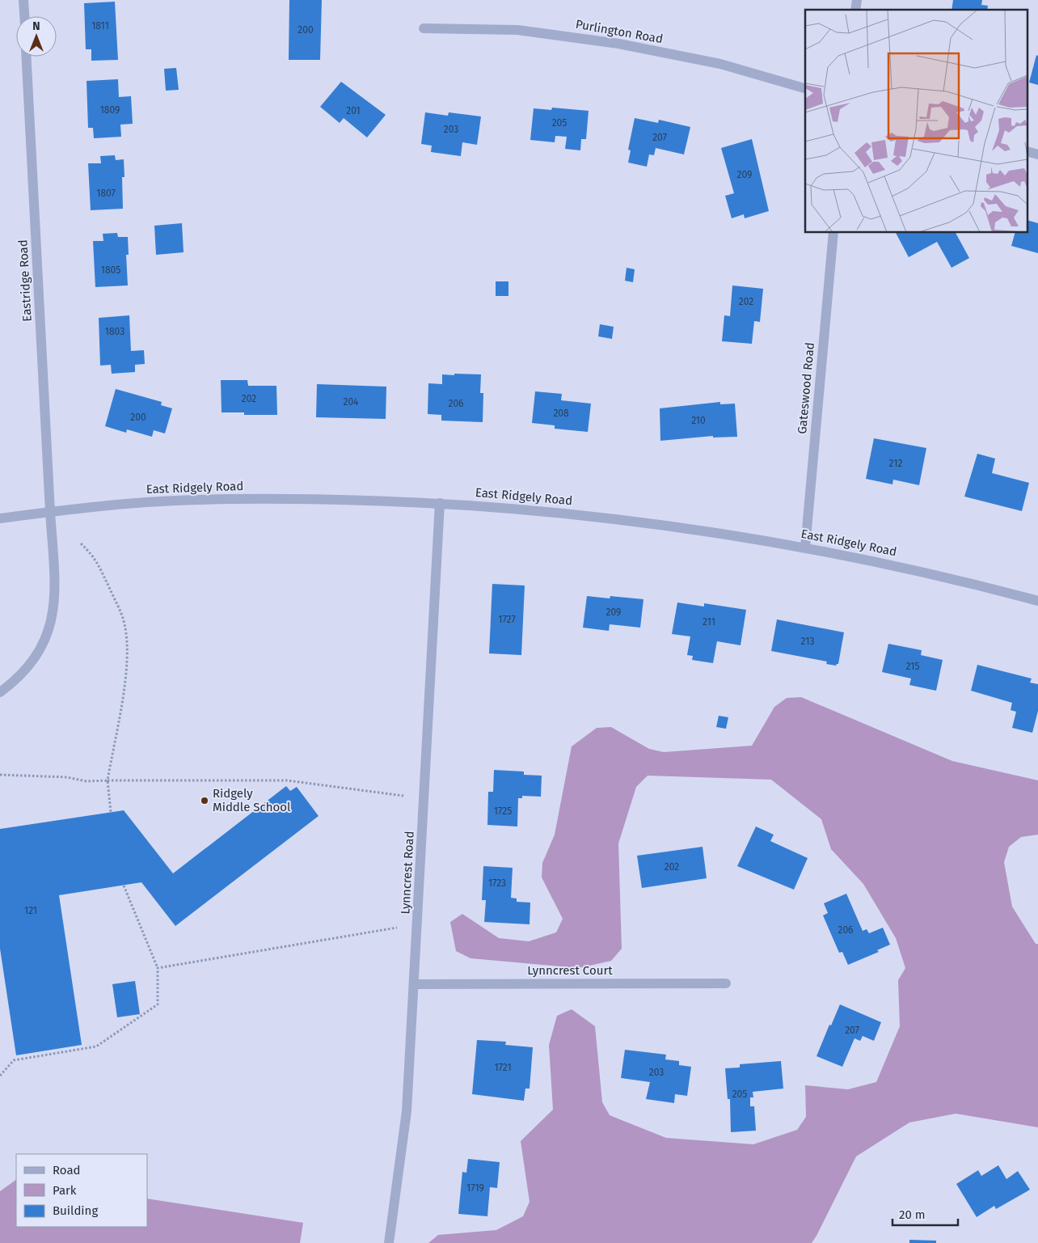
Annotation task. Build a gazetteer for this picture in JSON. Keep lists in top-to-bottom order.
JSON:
{
  "streets": {
    "street": [
      "Purlington Road",
      "Eastridge Road",
      "Gateswood Road",
      "East Ridgely Road",
      "Lynncrest Road",
      "Lynncrest Court"
    ]
  },
  "crossings": [
    ["Eastridge Road", "East Ridgely Road"],
    ["Gateswood Road", "East Ridgely Road"],
    ["East Ridgely Road", "Lynncrest Road"],
    ["Lynncrest Road", "Lynncrest Court"]
  ],
  "places": ["Ridgely Middle School"],
  "house_numbers": [
    "1811",
    "200",
    "1809",
    "201",
    "205",
    "203",
    "207",
    "209",
    "1807",
    "1805",
    "202",
    "1803",
    "202",
    "204",
    "206",
    "208",
    "200",
    "210",
    "212",
    "209",
    "1727",
    "211",
    "213",
    "215",
    "1725",
    "202",
    "1723",
    "121",
    "206",
    "207",
    "1721",
    "203",
    "205",
    "1719"
  ],
  "legend": ["Road", "Park", "Building"],
  "scale_bar": "20 m",
  "north": "top"
}
